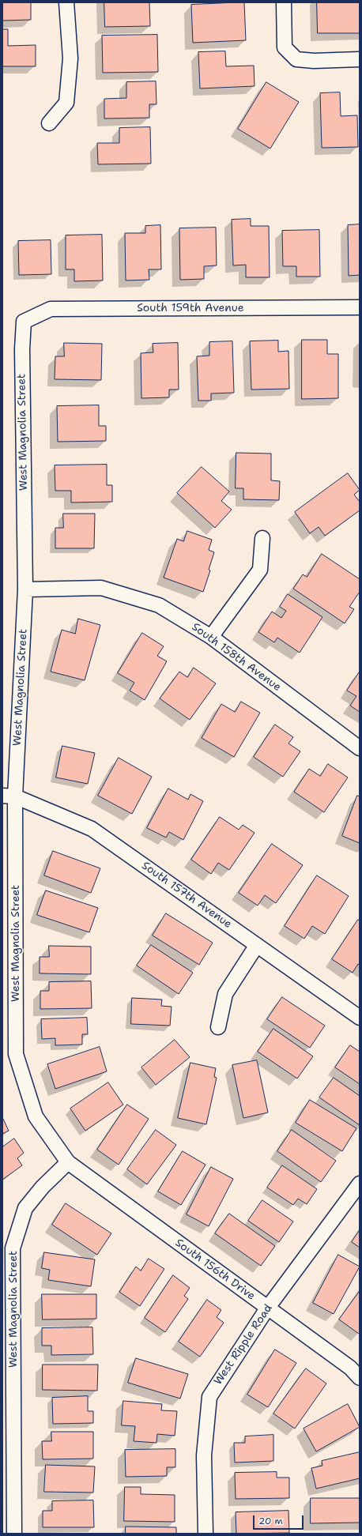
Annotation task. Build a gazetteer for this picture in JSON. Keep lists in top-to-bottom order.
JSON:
{
  "streets": {
    "street": [
      "South 159th Avenue",
      "West Magnolia Street",
      "South 158th Avenue",
      "South 157th Avenue",
      "South 156th Drive",
      "West Ripple Road"
    ]
  },
  "crossings": [
    ["South 159th Avenue", "West Magnolia Street"],
    ["West Magnolia Street", "South 158th Avenue"],
    ["West Magnolia Street", "South 157th Avenue"],
    ["West Magnolia Street", "South 156th Drive"],
    ["South 156th Drive", "West Ripple Road"]
  ],
  "scale_bar": "20 m"
}
